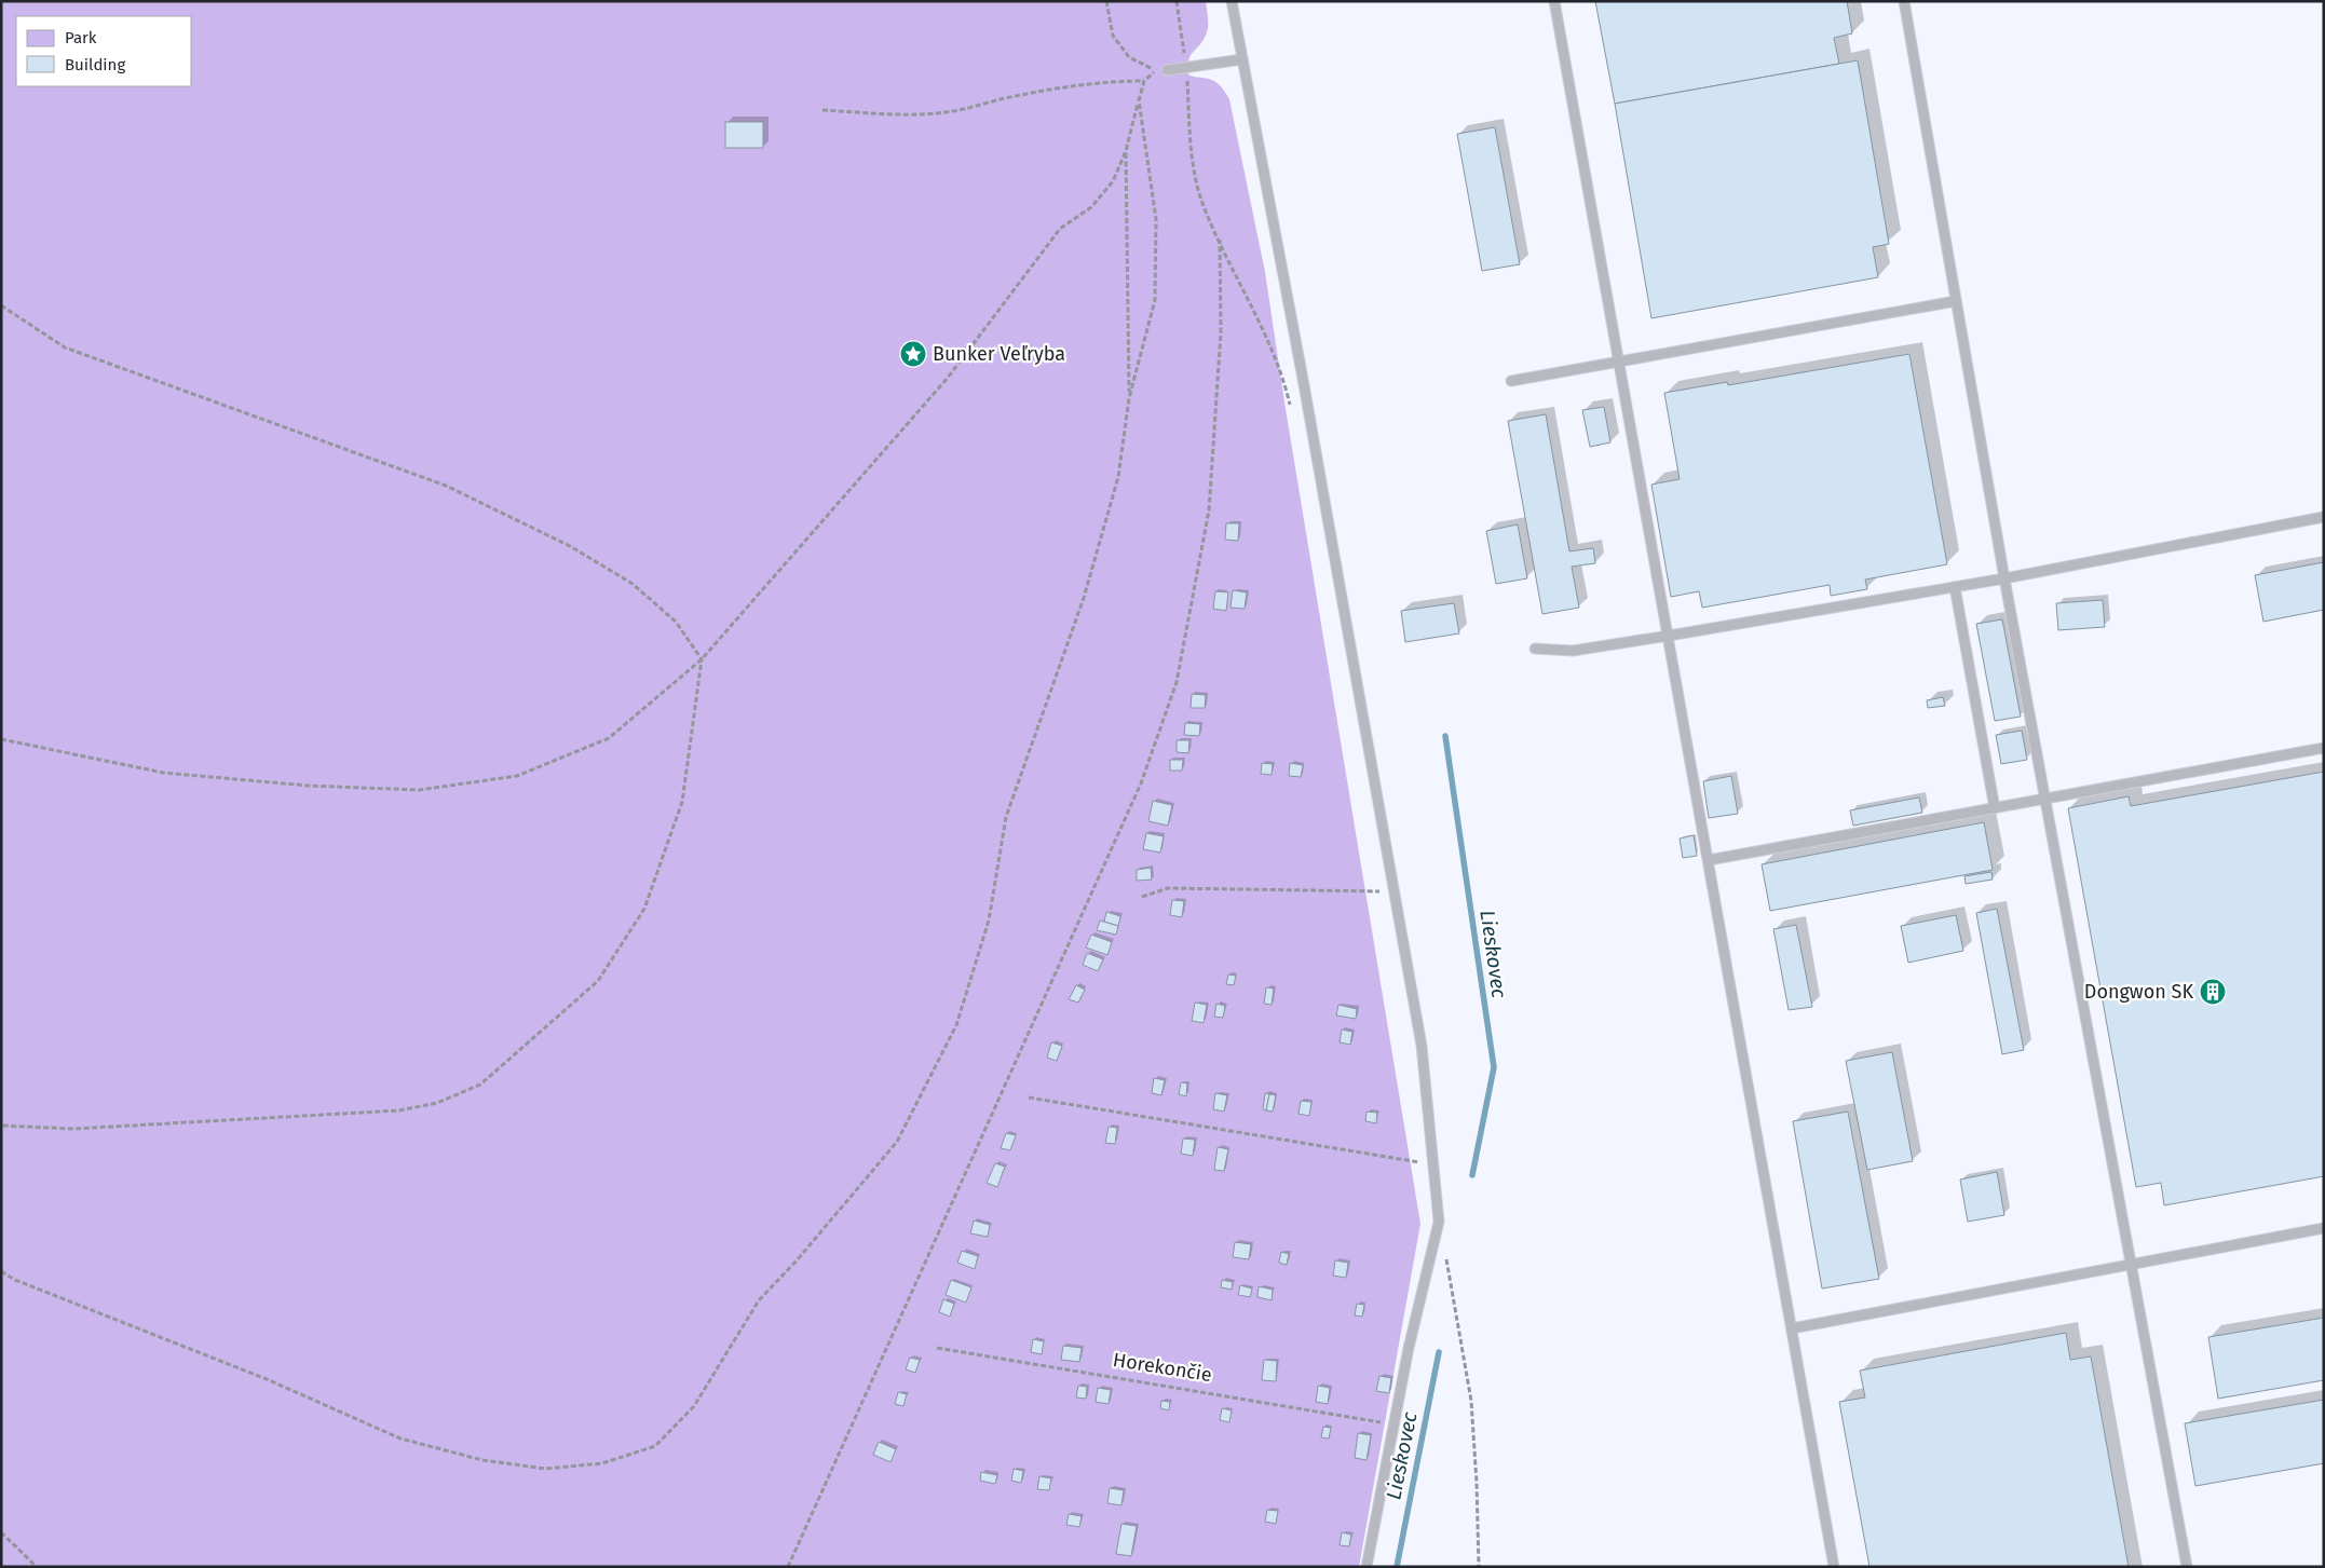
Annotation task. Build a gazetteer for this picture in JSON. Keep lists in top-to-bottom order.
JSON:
{
  "streets": {
    "path": ["Horekončie"]
  },
  "water": ["Lieskovec"],
  "places": {
    "place": ["Bunker Veľryba"],
    "building": ["Dongwon SK"]
  },
  "legend": ["Park", "Building"]
}
